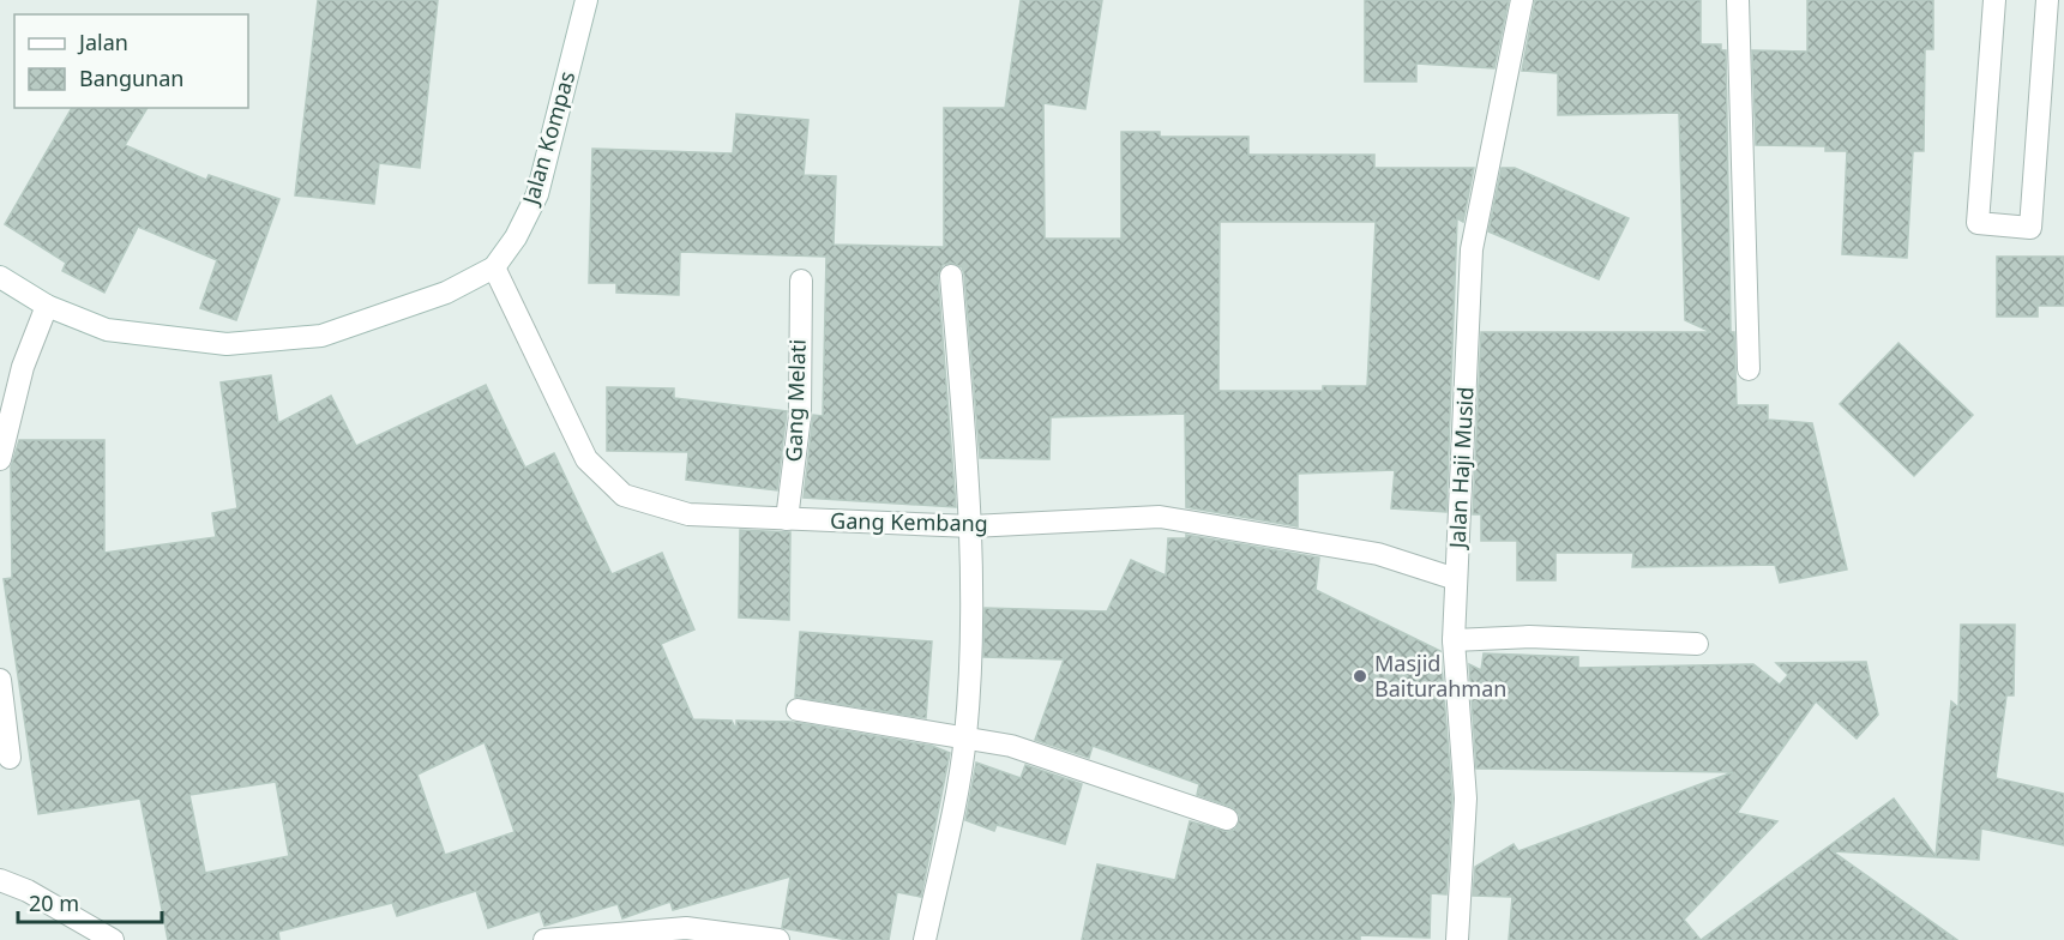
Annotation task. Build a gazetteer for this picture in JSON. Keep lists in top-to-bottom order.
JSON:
{
  "streets": {
    "street": [
      "Jalan Kompas",
      "Gang Melati",
      "Jalan Haji Musid",
      "Gang Kembang"
    ]
  },
  "crossings": [
    ["Jalan Kompas", "Gang Kembang"],
    ["Gang Melati", "Gang Kembang"],
    ["Jalan Haji Musid", "Gang Kembang"]
  ],
  "places": ["Masjid Baiturahman"],
  "legend": ["Jalan", "Bangunan"],
  "scale_bar": "20 m"
}
